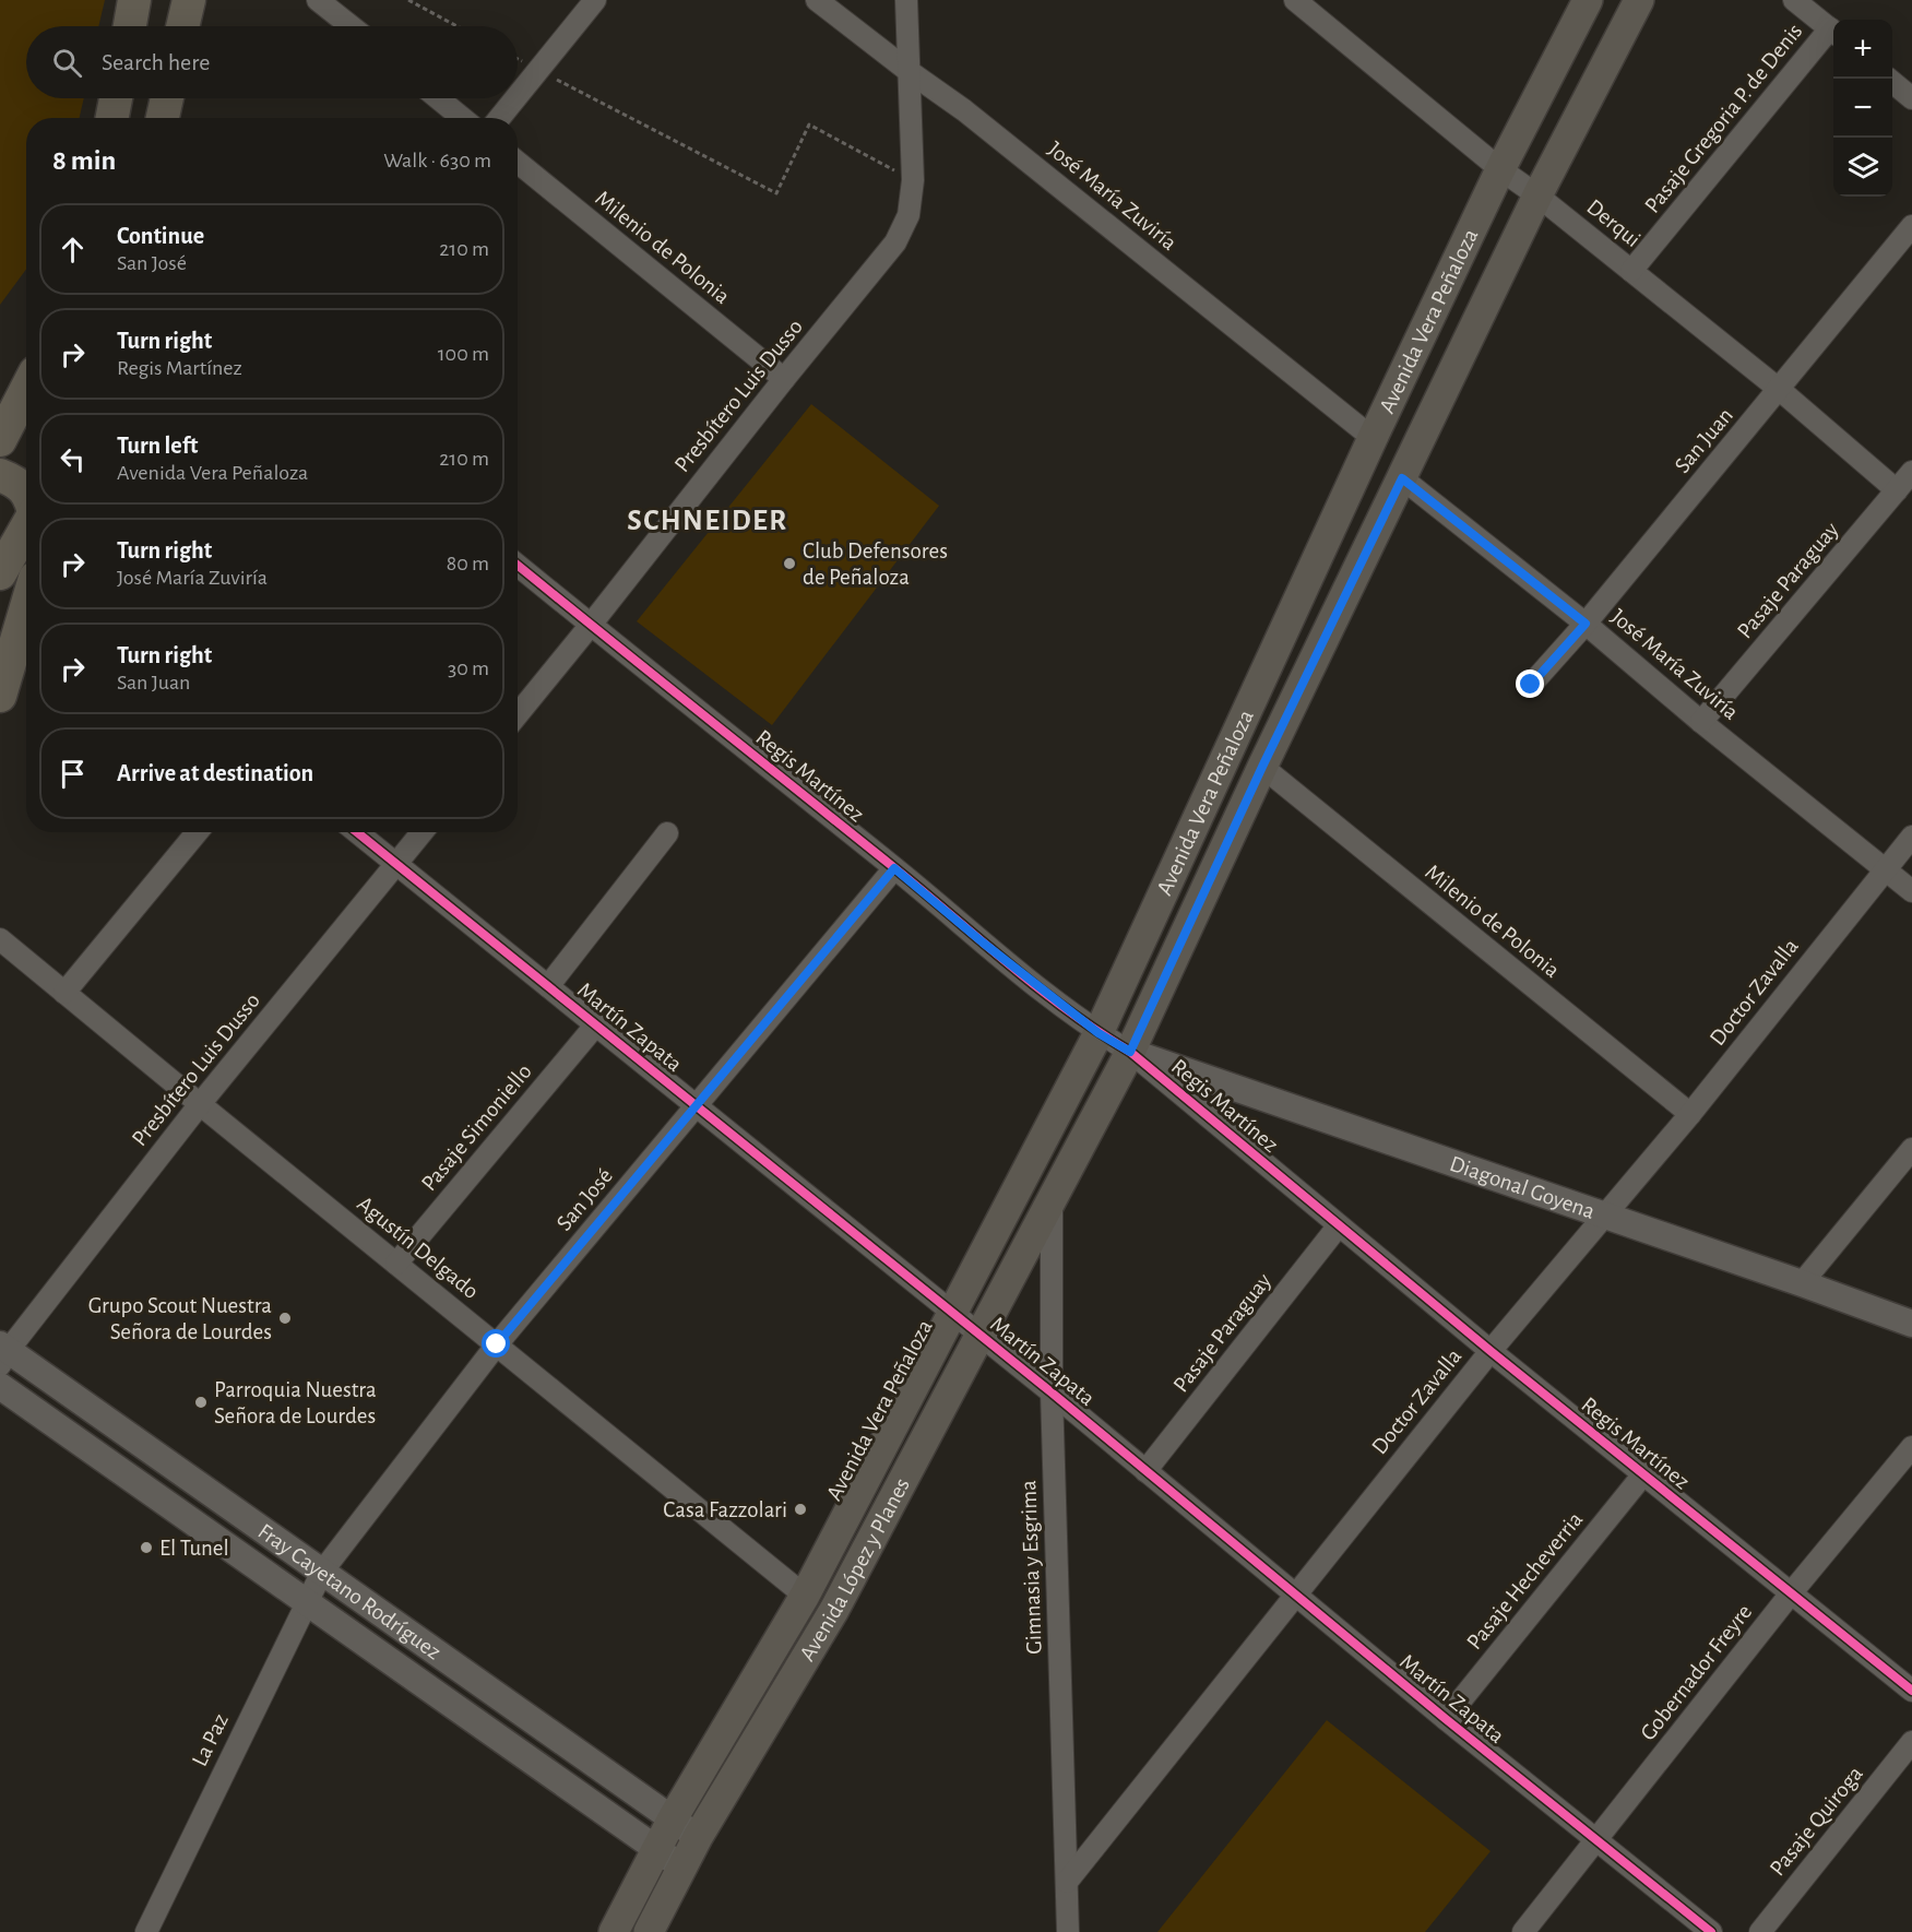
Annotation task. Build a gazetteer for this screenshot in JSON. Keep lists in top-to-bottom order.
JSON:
{
  "streets": {
    "main road": ["Avenida Vera Peñaloza", "Avenida López y Planes"],
    "street": [
      "Pasaje Gregoria P. de Denis",
      "José María Zuviría",
      "Derqui",
      "Milenio de Polonia",
      "Presbítero Luis Dusso",
      "San Juan",
      "Pasaje Paraguay",
      "Regis Martínez",
      "Doctor Zavalla",
      "Martín Zapata",
      "Pasaje Simoniello",
      "Diagonal Goyena",
      "San José",
      "Agustín Delgado",
      "Gimnasia y Esgrima",
      "Pasaje Hecheverria",
      "Fray Cayetano Rodríguez",
      "Gobernador Freyre",
      "La Paz",
      "Pasaje Quiroga"
    ]
  },
  "crossings": [
    ["Pasaje Gregoria P. de Denis", "Derqui"],
    ["José María Zuviría", "Avenida Vera Peñaloza"],
    ["José María Zuviría", "Presbítero Luis Dusso"],
    ["José María Zuviría", "San Juan"],
    ["José María Zuviría", "Pasaje Paraguay"],
    ["José María Zuviría", "Doctor Zavalla"],
    ["Derqui", "Avenida Vera Peñaloza"],
    ["Derqui", "San Juan"],
    ["Derqui", "Pasaje Paraguay"],
    ["Milenio de Polonia", "Avenida Vera Peñaloza"],
    ["Milenio de Polonia", "Presbítero Luis Dusso"],
    ["Milenio de Polonia", "Doctor Zavalla"],
    ["Avenida Vera Peñaloza", "Regis Martínez"],
    ["Avenida Vera Peñaloza", "Martín Zapata"],
    ["Avenida Vera Peñaloza", "Diagonal Goyena"],
    ["Avenida Vera Peñaloza", "Agustín Delgado"],
    ["Avenida Vera Peñaloza", "Gimnasia y Esgrima"],
    ["Avenida Vera Peñaloza", "Avenida López y Planes"],
    ["Presbítero Luis Dusso", "Regis Martínez"],
    ["Presbítero Luis Dusso", "Martín Zapata"],
    ["Presbítero Luis Dusso", "Agustín Delgado"],
    ["Presbítero Luis Dusso", "Fray Cayetano Rodríguez"],
    ["Pasaje Paraguay", "Regis Martínez"],
    ["Pasaje Paraguay", "Martín Zapata"],
    ["Regis Martínez", "Doctor Zavalla"],
    ["Regis Martínez", "Diagonal Goyena"],
    ["Regis Martínez", "San José"],
    ["Regis Martínez", "Pasaje Hecheverria"],
    ["Regis Martínez", "Gobernador Freyre"],
    ["Doctor Zavalla", "Martín Zapata"],
    ["Doctor Zavalla", "Diagonal Goyena"],
    ["Doctor Zavalla", "Gimnasia y Esgrima"],
    ["Martín Zapata", "Pasaje Simoniello"],
    ["Martín Zapata", "San José"],
    ["Martín Zapata", "Gimnasia y Esgrima"],
    ["Martín Zapata", "Avenida López y Planes"],
    ["Martín Zapata", "Pasaje Hecheverria"],
    ["Martín Zapata", "Gobernador Freyre"],
    ["Pasaje Simoniello", "Agustín Delgado"],
    ["San José", "Agustín Delgado"],
    ["San José", "Fray Cayetano Rodríguez"],
    ["San José", "La Paz"],
    ["Agustín Delgado", "Avenida López y Planes"],
    ["Gimnasia y Esgrima", "Avenida López y Planes"],
    ["Avenida López y Planes", "Fray Cayetano Rodríguez"],
    ["Fray Cayetano Rodríguez", "La Paz"]
  ],
  "districts": ["SCHNEIDER"],
  "places": [
    "Club Defensores de Peñaloza",
    "Grupo Scout Nuestra Señora de Lourdes",
    "Parroquia Nuestra Señora de Lourdes",
    "Casa Fazzolari",
    "El Tunel"
  ],
  "page": {
    "map_buttons": ["+", "−"],
    "search": "Search here",
    "heading": ["8 min", "Walk · 630 m"],
    "list": [
      ["Continue", "San José", "210 m"],
      ["Turn right", "Regis Martínez", "100 m"],
      ["Turn left", "Avenida Vera Peñaloza", "210 m"],
      ["Turn right", "José María Zuviría", "80 m"],
      ["Turn right", "San Juan", "30 m"],
      "Arrive at destination"
    ]
  }
}
